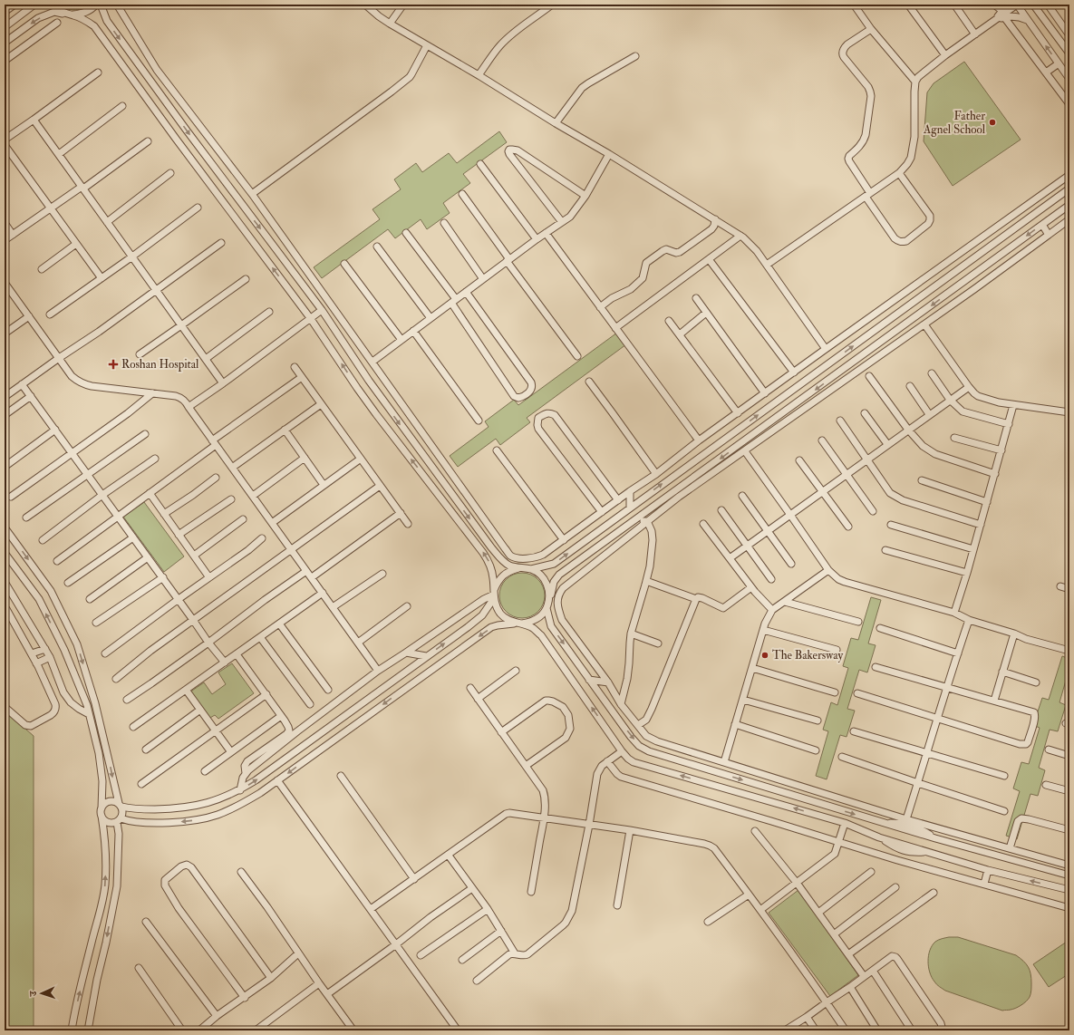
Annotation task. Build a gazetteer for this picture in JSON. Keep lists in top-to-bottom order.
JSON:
{
  "places": {
    "other": ["Father Agnel School", "The Bakersway"],
    "health": ["Roshan Hospital"]
  },
  "north": "left"
}
